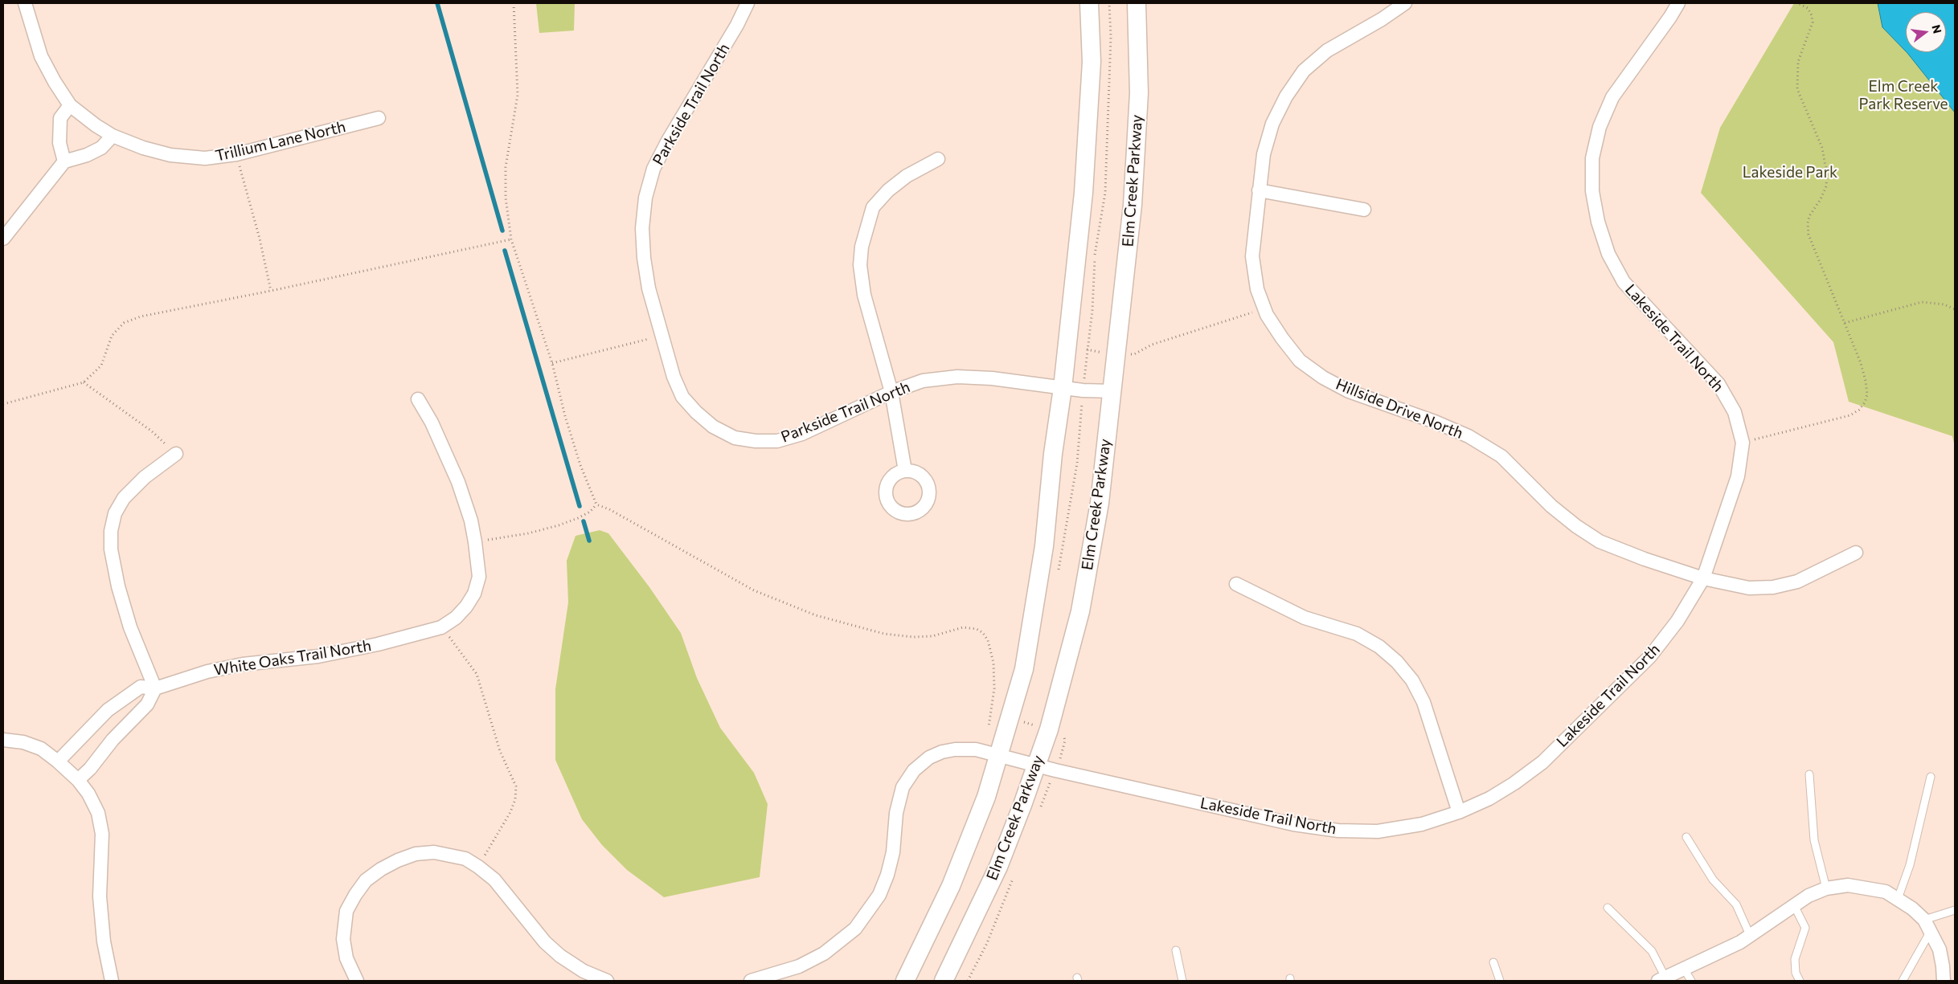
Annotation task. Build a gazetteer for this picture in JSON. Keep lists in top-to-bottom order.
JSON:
{
  "streets": {
    "street": [
      "Parkside Trail North",
      "Trillium Lane North",
      "Elm Creek Parkway",
      "Lakeside Trail North",
      "Hillside Drive North",
      "White Oaks Trail North"
    ]
  },
  "crossings": [
    ["Parkside Trail North", "Elm Creek Parkway"],
    ["Elm Creek Parkway", "Lakeside Trail North"],
    ["Lakeside Trail North", "Hillside Drive North"]
  ],
  "parks": ["Elm Creek Park Reserve", "Lakeside Park"],
  "north": "right"
}
